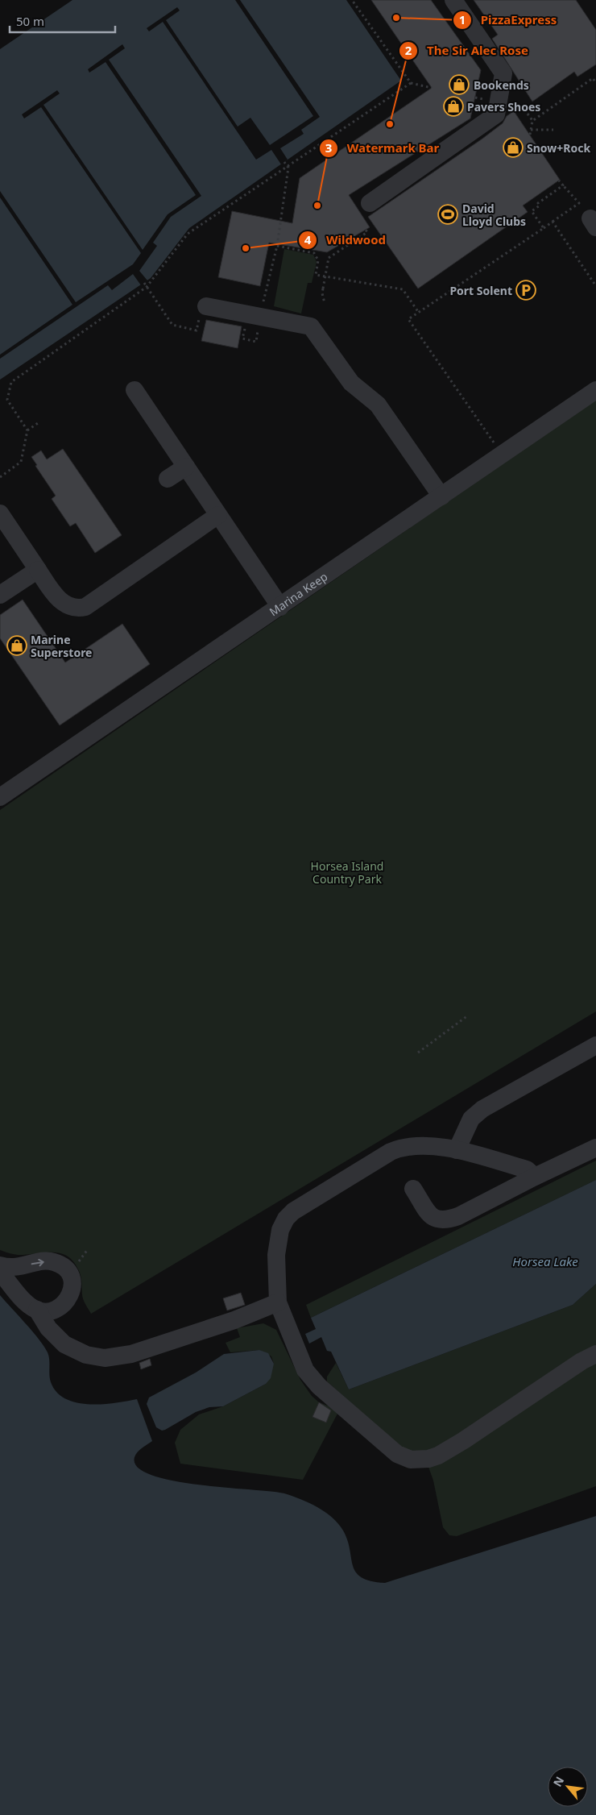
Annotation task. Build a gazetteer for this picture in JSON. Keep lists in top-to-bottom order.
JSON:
{
  "streets": {
    "street": ["Marina Keep"]
  },
  "water": ["Horsea Lake"],
  "parks": ["Horsea Island Country Park"],
  "places": {
    "other": [
      "PizzaExpress",
      "The Sir Alec Rose",
      "Watermark Bar",
      "Wildwood"
    ],
    "shop": [
      "Bookends",
      "Pavers Shoes",
      "Snow+Rock",
      "Marine Superstore"
    ],
    "sports": ["David Lloyd Clubs"],
    "parking": ["Port Solent"]
  },
  "scale_bar": "50 m",
  "north": "top left"
}
